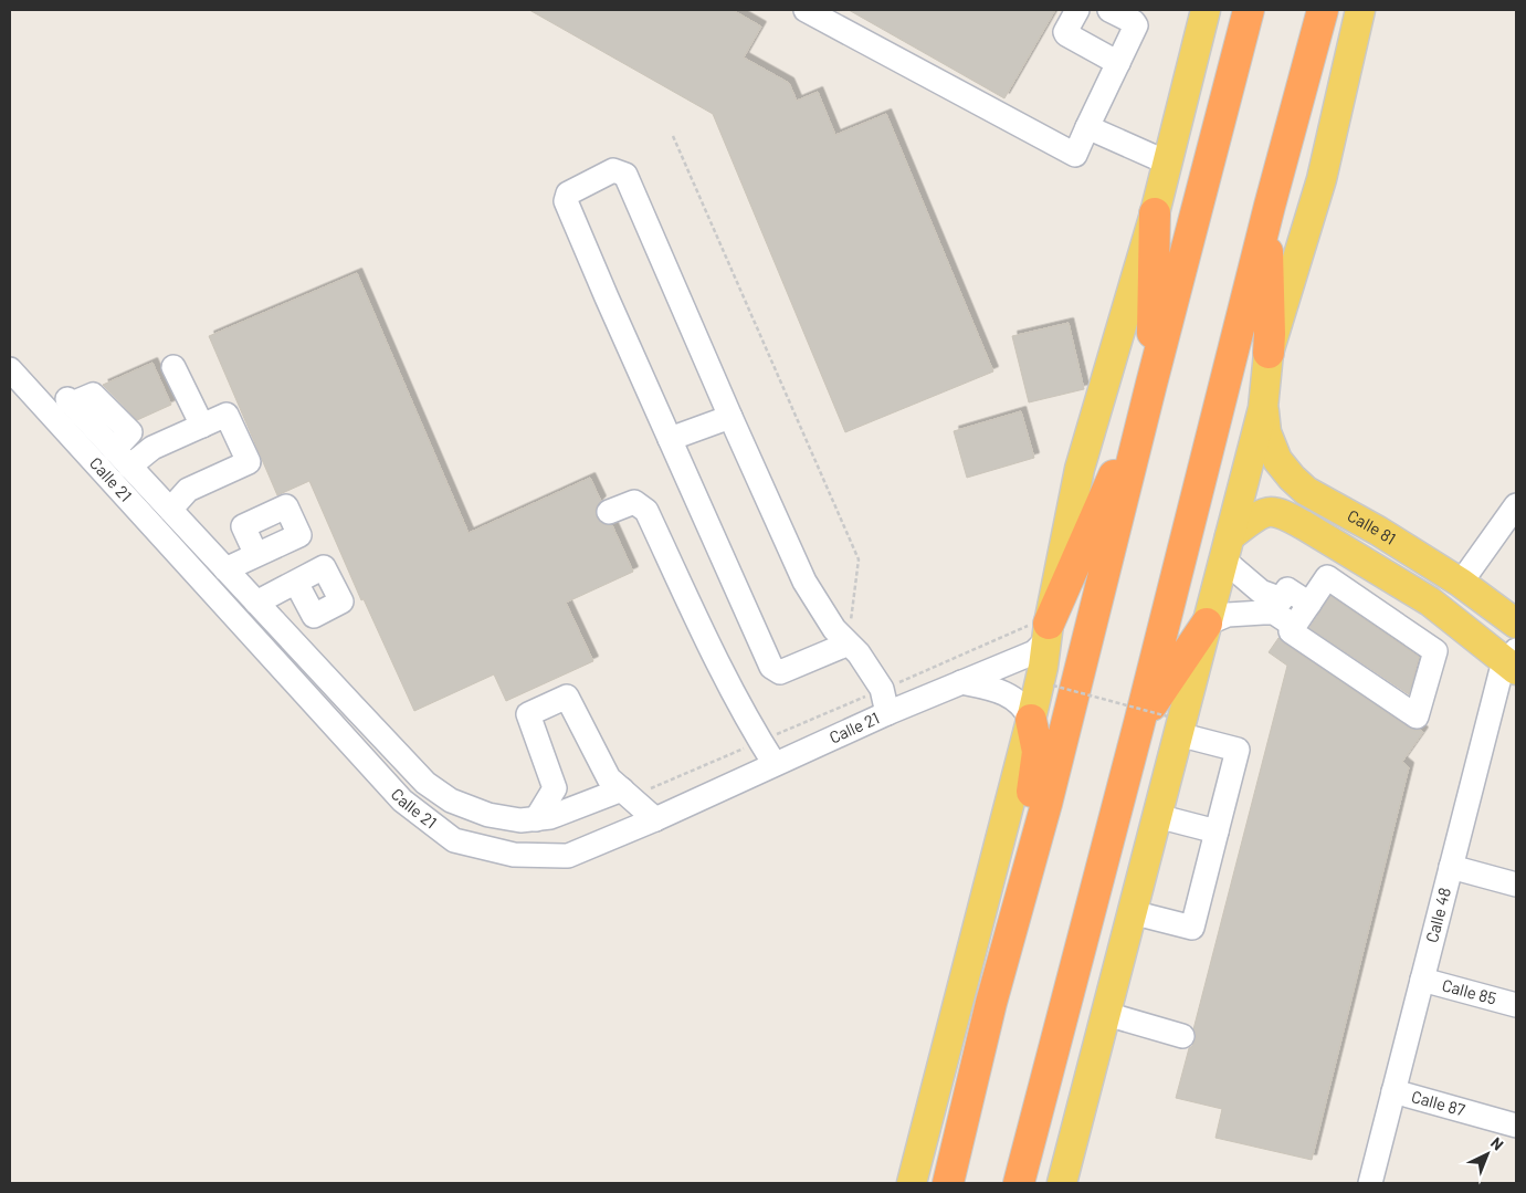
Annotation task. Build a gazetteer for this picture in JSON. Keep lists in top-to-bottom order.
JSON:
{
  "streets": {
    "main road": ["Calle 81"],
    "street": [
      "Calle 21",
      "Calle 48",
      "Calle 85",
      "Calle 87"
    ]
  },
  "crossings": [
    ["Calle 81", "Calle 48"],
    ["Calle 48", "Calle 85"],
    ["Calle 48", "Calle 87"]
  ],
  "north": "top right"
}
